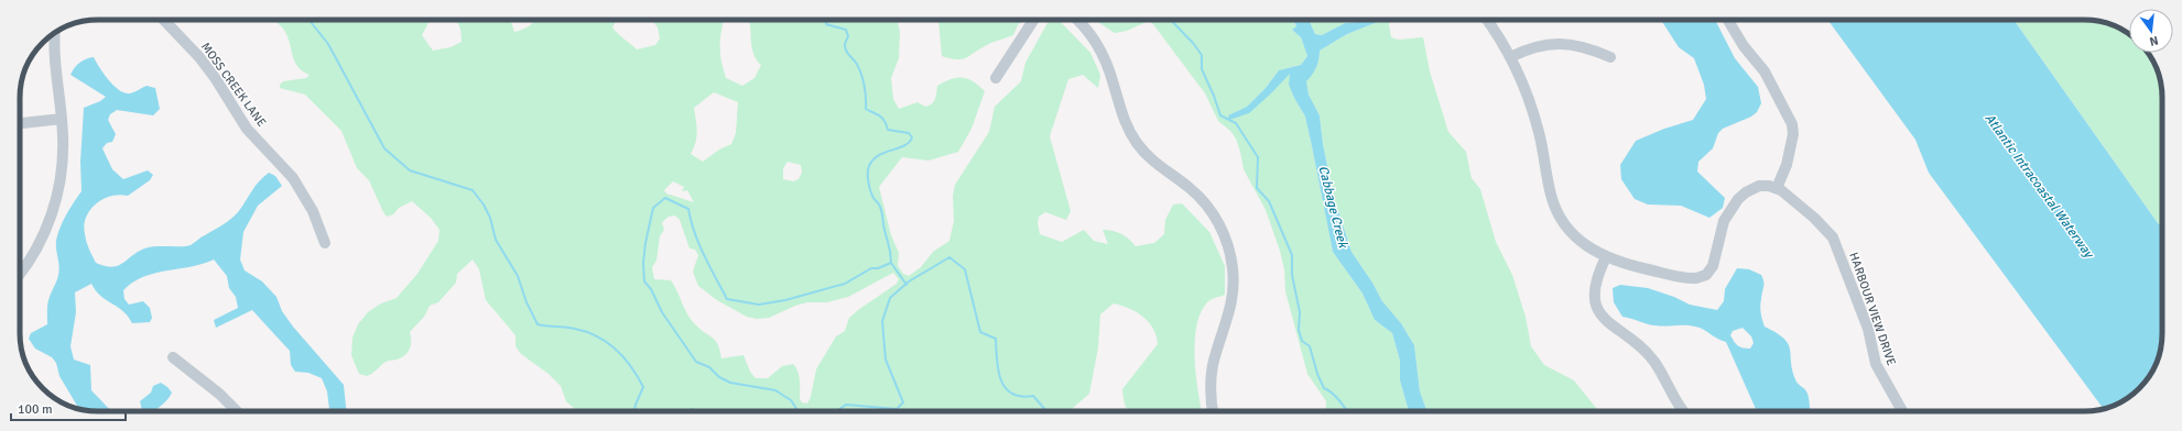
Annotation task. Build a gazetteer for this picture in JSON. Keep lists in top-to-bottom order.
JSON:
{
  "streets": {
    "street": ["MOSS CREEK LANE", "HARBOUR VIEW DRIVE"]
  },
  "water": ["Atlantic Intracoastal Waterway", "Cabbage Creek"],
  "scale_bar": "100 m",
  "north": "bottom"
}
